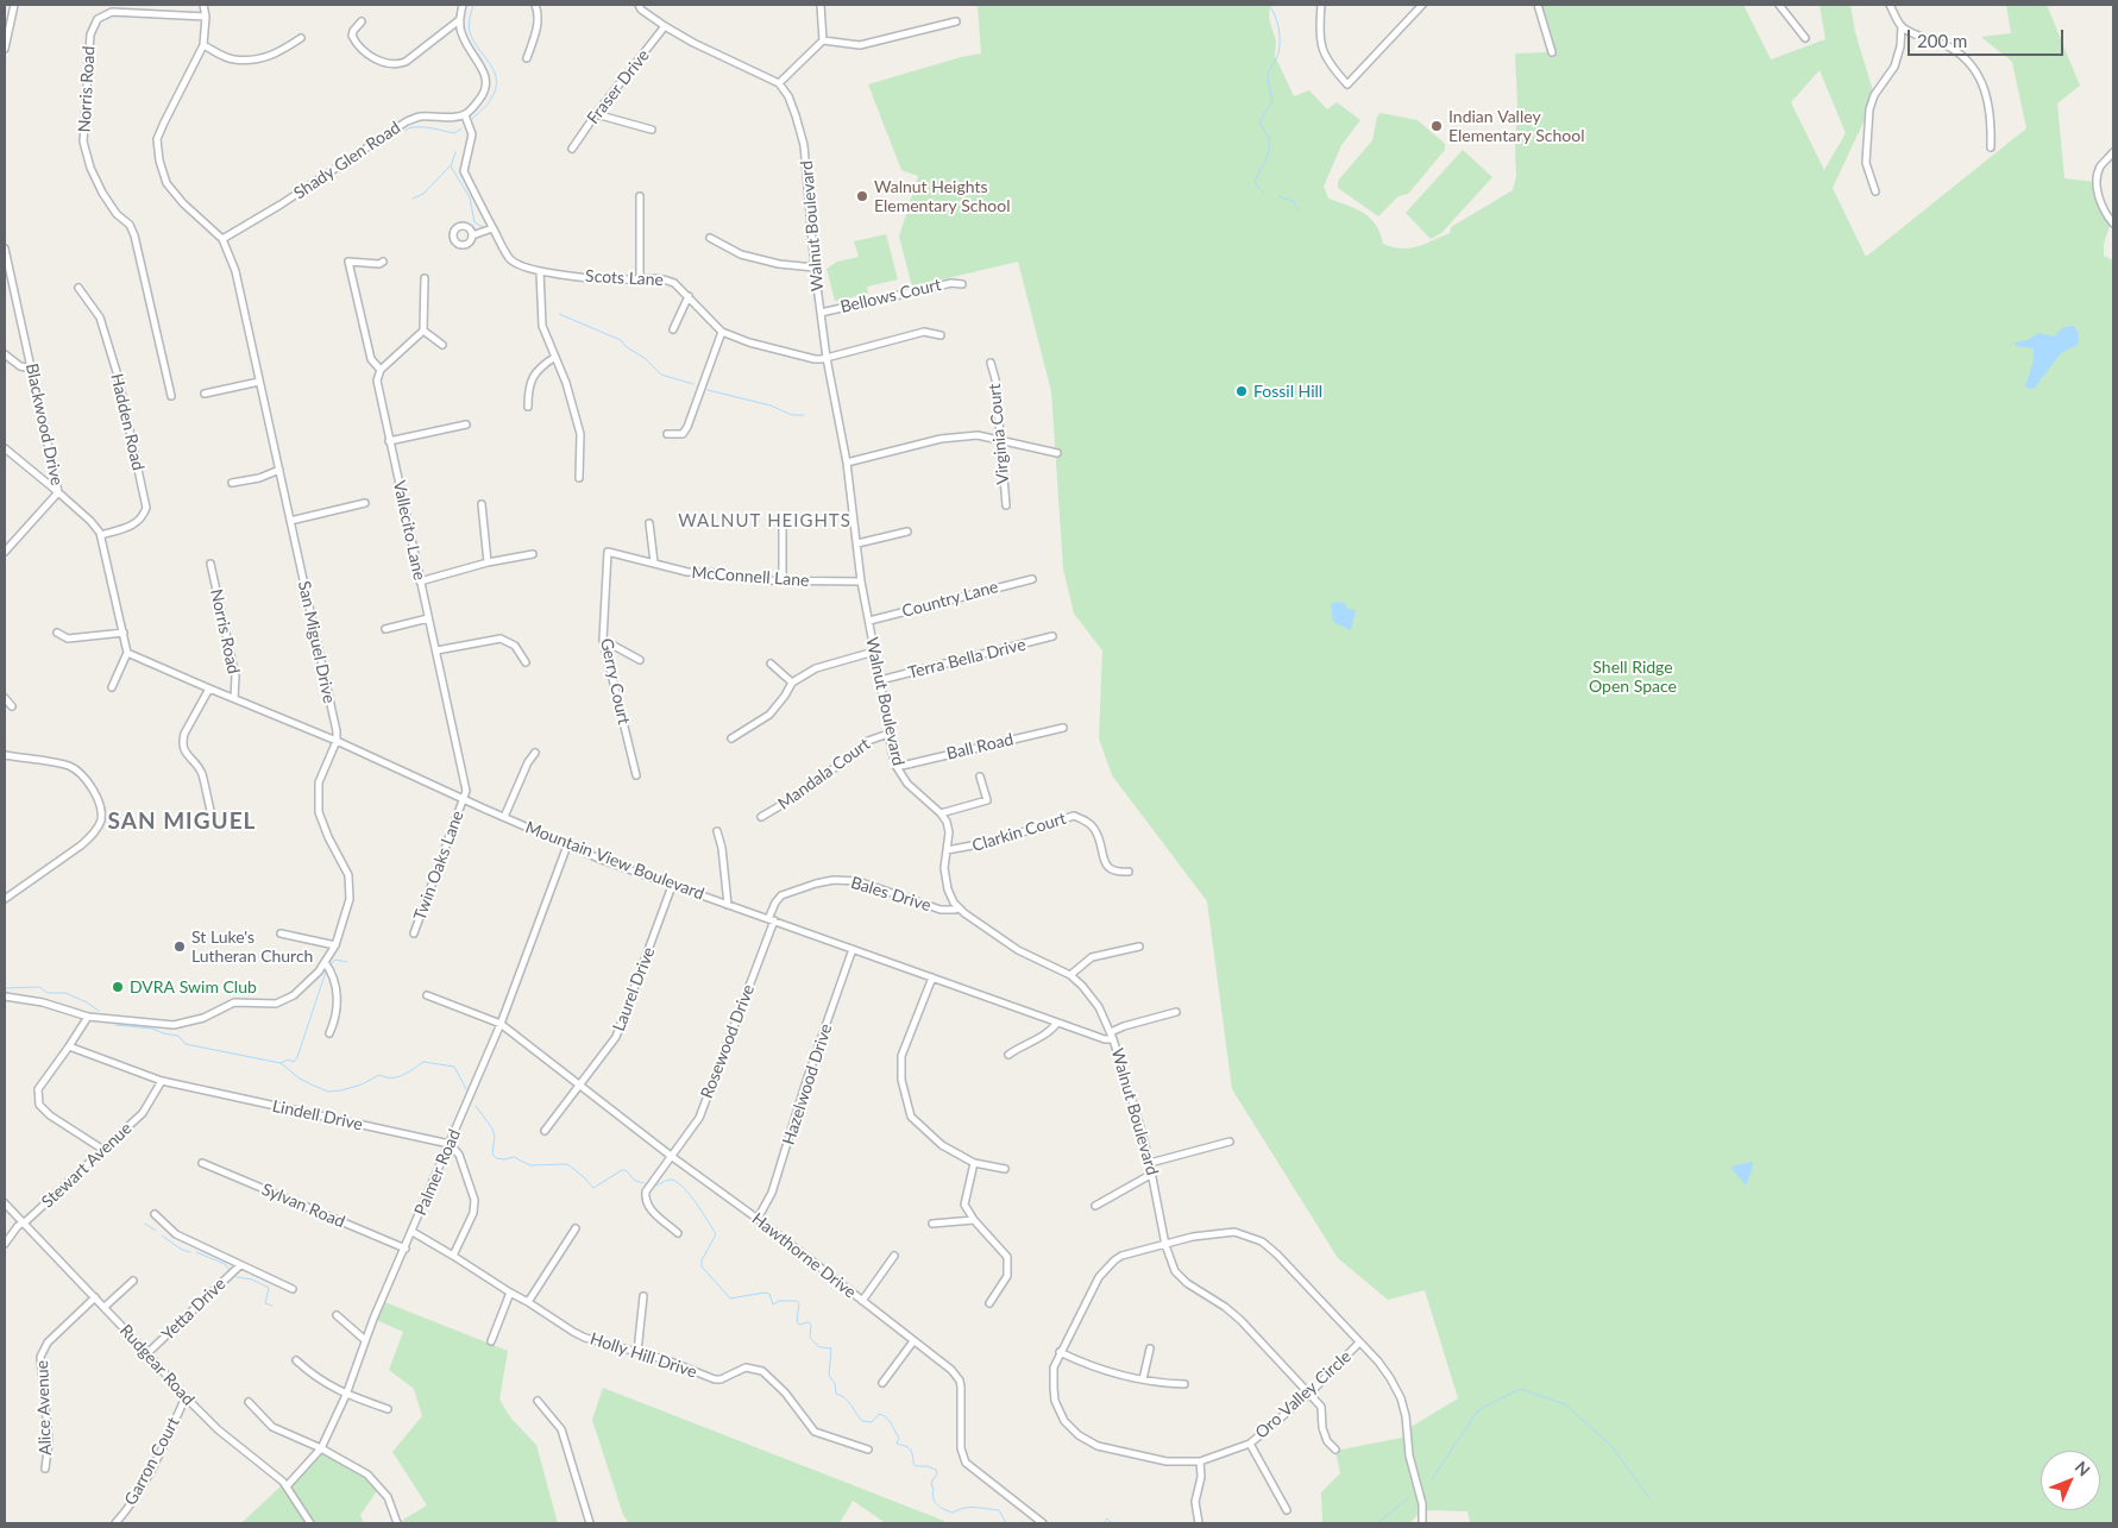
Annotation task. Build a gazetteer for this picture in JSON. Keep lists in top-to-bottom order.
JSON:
{
  "streets": {
    "street": [
      "Fraser Drive",
      "Norris Road",
      "Shady Glen Road",
      "Walnut Boulevard",
      "Scots Lane",
      "Bellows Court",
      "Hadden Road",
      "Blackwood Drive",
      "Virginia Court",
      "Vallecito Lane",
      "McConnell Lane",
      "Country Lane",
      "San Miguel Drive",
      "Terra Bella Drive",
      "Gerry Court",
      "Ball Road",
      "Mandala Court",
      "Clarkin Court",
      "Mountain View Boulevard",
      "Twin Oaks Lane",
      "Bales Drive",
      "Laurel Drive",
      "Rosewood Drive",
      "Hazelwood Drive",
      "Lindell Drive",
      "Stewart Avenue",
      "Palmer Road",
      "Sylvan Road",
      "Hawthorne Drive",
      "Yetta Drive",
      "Holly Hill Drive",
      "Rudgear Road",
      "Oro Valley Circle",
      "Alice Avenue",
      "Garron Court"
    ]
  },
  "crossings": [
    ["Norris Road", "San Miguel Drive"],
    ["Norris Road", "Mountain View Boulevard"],
    ["Shady Glen Road", "Scots Lane"],
    ["Shady Glen Road", "San Miguel Drive"],
    ["Walnut Boulevard", "Scots Lane"],
    ["Walnut Boulevard", "Bellows Court"],
    ["Walnut Boulevard", "McConnell Lane"],
    ["Walnut Boulevard", "Country Lane"],
    ["Walnut Boulevard", "Terra Bella Drive"],
    ["Walnut Boulevard", "Ball Road"],
    ["Walnut Boulevard", "Mandala Court"],
    ["Walnut Boulevard", "Clarkin Court"],
    ["Walnut Boulevard", "Mountain View Boulevard"],
    ["Walnut Boulevard", "Bales Drive"],
    ["Walnut Boulevard", "Oro Valley Circle"],
    ["Hadden Road", "Blackwood Drive"],
    ["Blackwood Drive", "Mountain View Boulevard"],
    ["Vallecito Lane", "Mountain View Boulevard"],
    ["Vallecito Lane", "Twin Oaks Lane"],
    ["McConnell Lane", "Gerry Court"],
    ["San Miguel Drive", "Mountain View Boulevard"],
    ["Mountain View Boulevard", "Twin Oaks Lane"],
    ["Mountain View Boulevard", "Bales Drive"],
    ["Mountain View Boulevard", "Laurel Drive"],
    ["Mountain View Boulevard", "Rosewood Drive"],
    ["Mountain View Boulevard", "Hazelwood Drive"],
    ["Mountain View Boulevard", "Palmer Road"],
    ["Bales Drive", "Rosewood Drive"],
    ["Laurel Drive", "Hawthorne Drive"],
    ["Rosewood Drive", "Hawthorne Drive"],
    ["Hazelwood Drive", "Hawthorne Drive"],
    ["Lindell Drive", "Stewart Avenue"],
    ["Lindell Drive", "Palmer Road"],
    ["Stewart Avenue", "Rudgear Road"],
    ["Palmer Road", "Sylvan Road"],
    ["Palmer Road", "Hawthorne Drive"],
    ["Palmer Road", "Holly Hill Drive"],
    ["Palmer Road", "Rudgear Road"],
    ["Yetta Drive", "Rudgear Road"],
    ["Rudgear Road", "Alice Avenue"],
    ["Rudgear Road", "Garron Court"]
  ],
  "districts": ["WALNUT HEIGHTS", "SAN MIGUEL"],
  "parks": ["Shell Ridge Open Space"],
  "places": [
    "Indian Valley Elementary School",
    "Walnut Heights Elementary School",
    "Fossil Hill",
    "St Luke's Lutheran Church",
    "DVRA Swim Club"
  ],
  "scale_bar": "200 m",
  "north": "top right"
}
